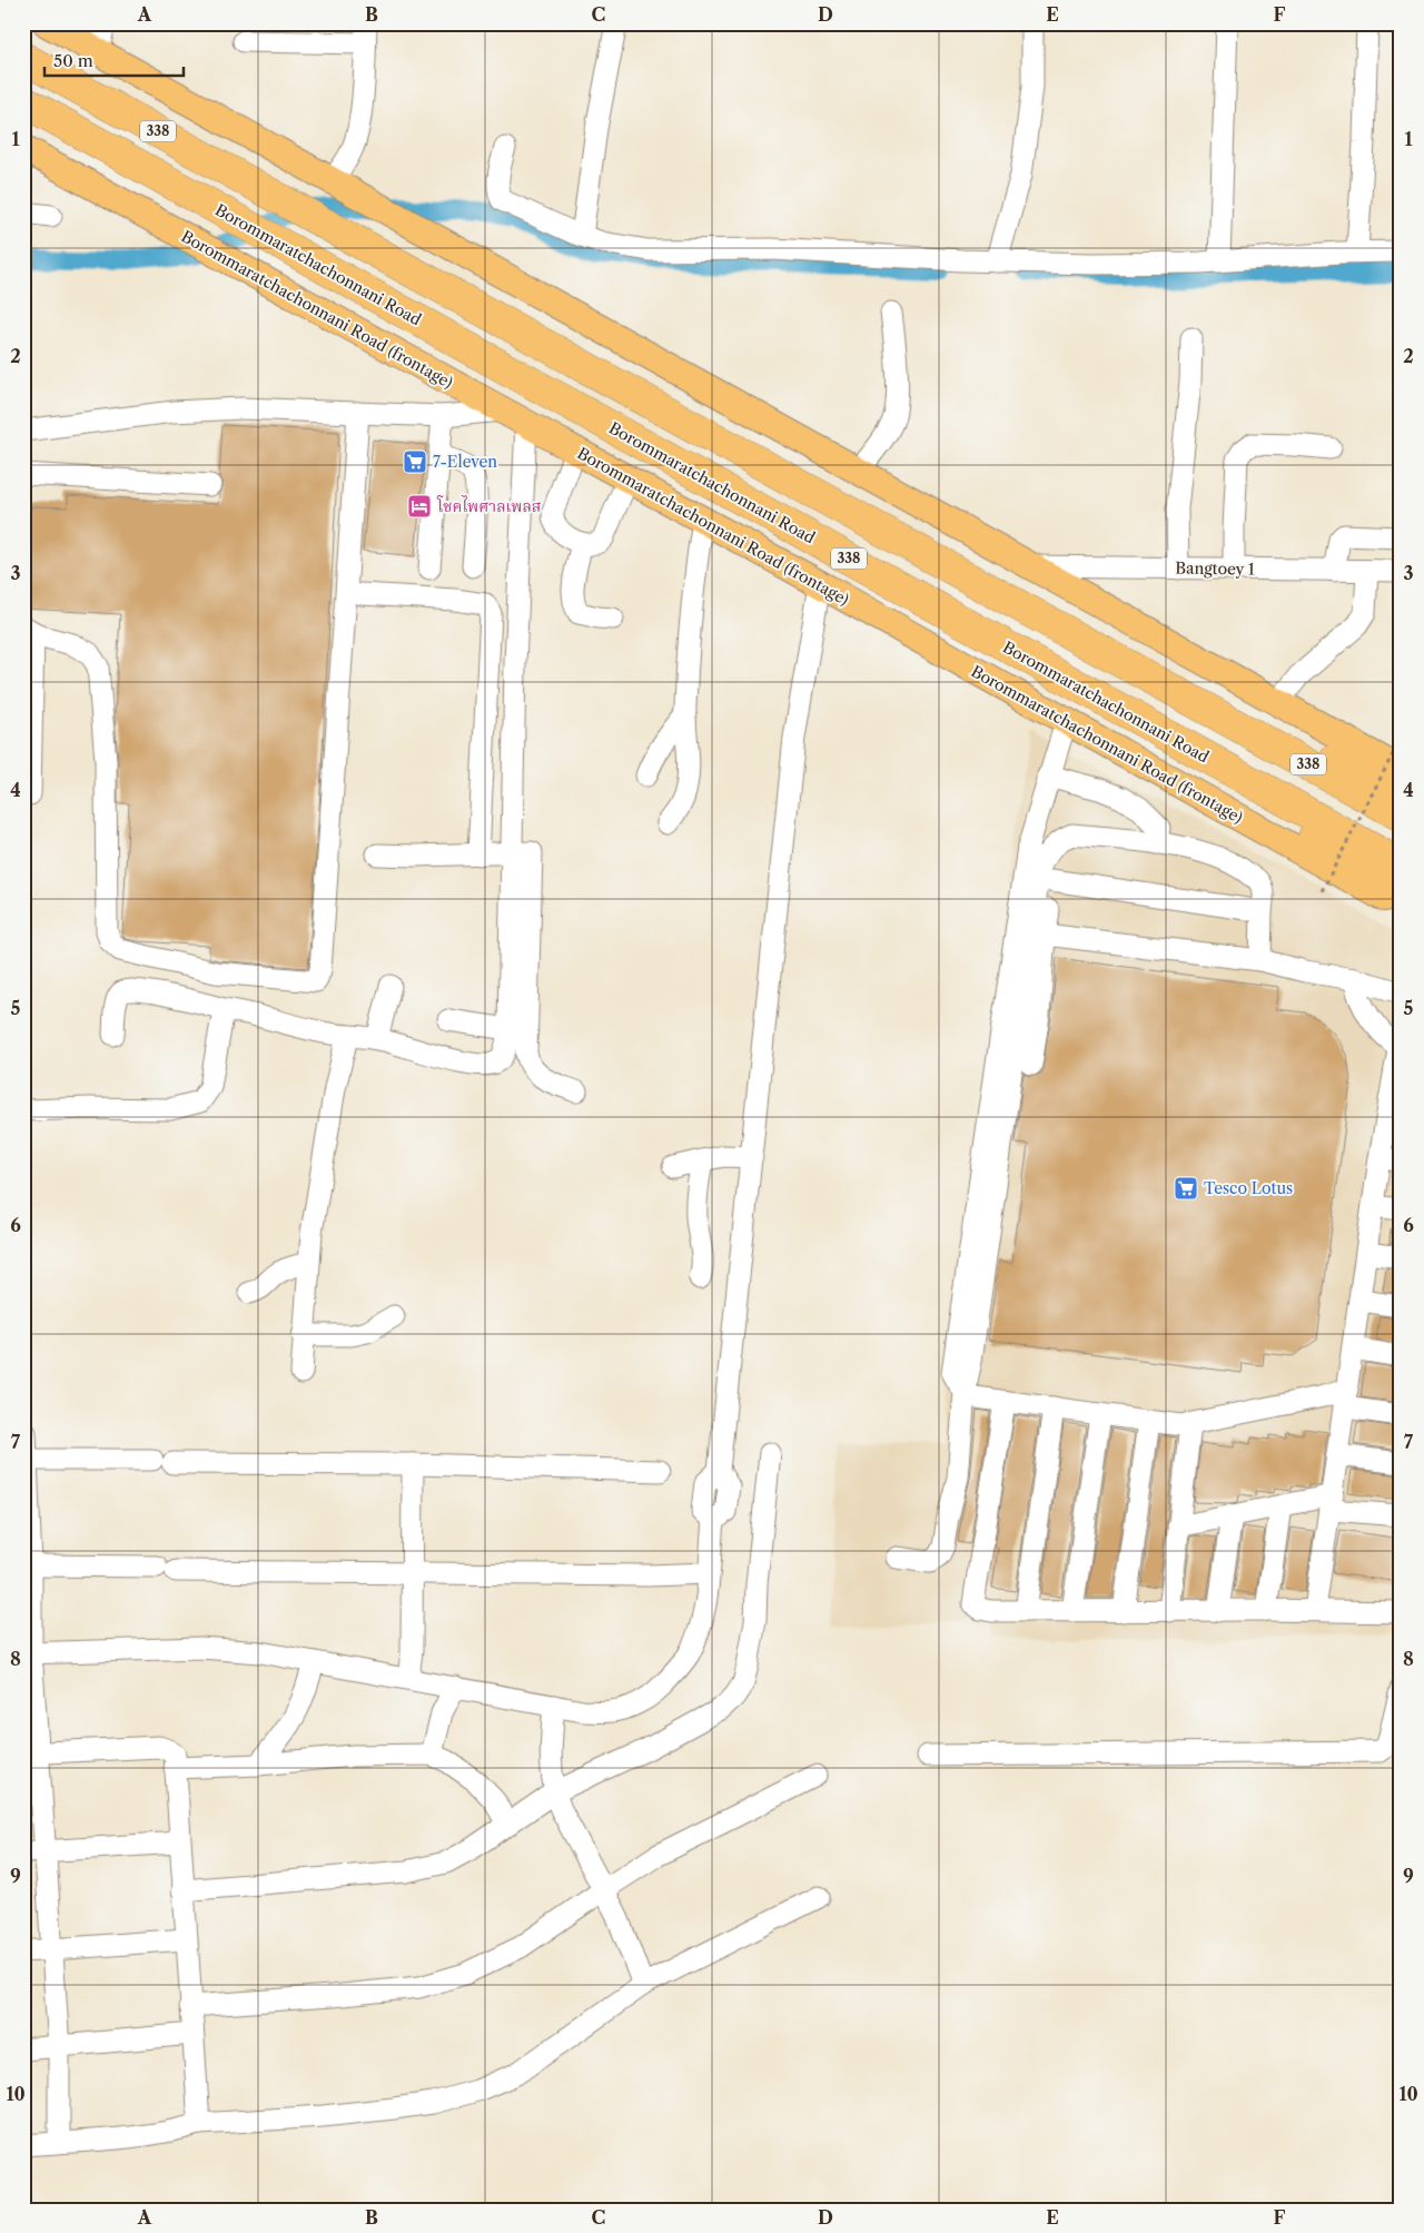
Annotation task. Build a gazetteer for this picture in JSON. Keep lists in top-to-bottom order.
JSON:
{
  "streets": {
    "highway": ["338", "Borommaratchachonnani Road"],
    "main road": ["Borommaratchachonnani Road (frontage)"],
    "street": ["Bangtoey 1"]
  },
  "crossings": [
    ["338", "Bangtoey 1"]
  ],
  "places": {
    "supermarket": ["7-Eleven", "Tesco Lotus"],
    "hotel": ["โชคไพศาลเพลส"]
  },
  "scale_bar": "50 m",
  "grid": {
    "columns": [
      "A",
      "B",
      "C",
      "D",
      "E",
      "F"
    ],
    "rows": [
      "1",
      "2",
      "3",
      "4",
      "5",
      "6",
      "7",
      "8",
      "9",
      "10"
    ]
  }
}
